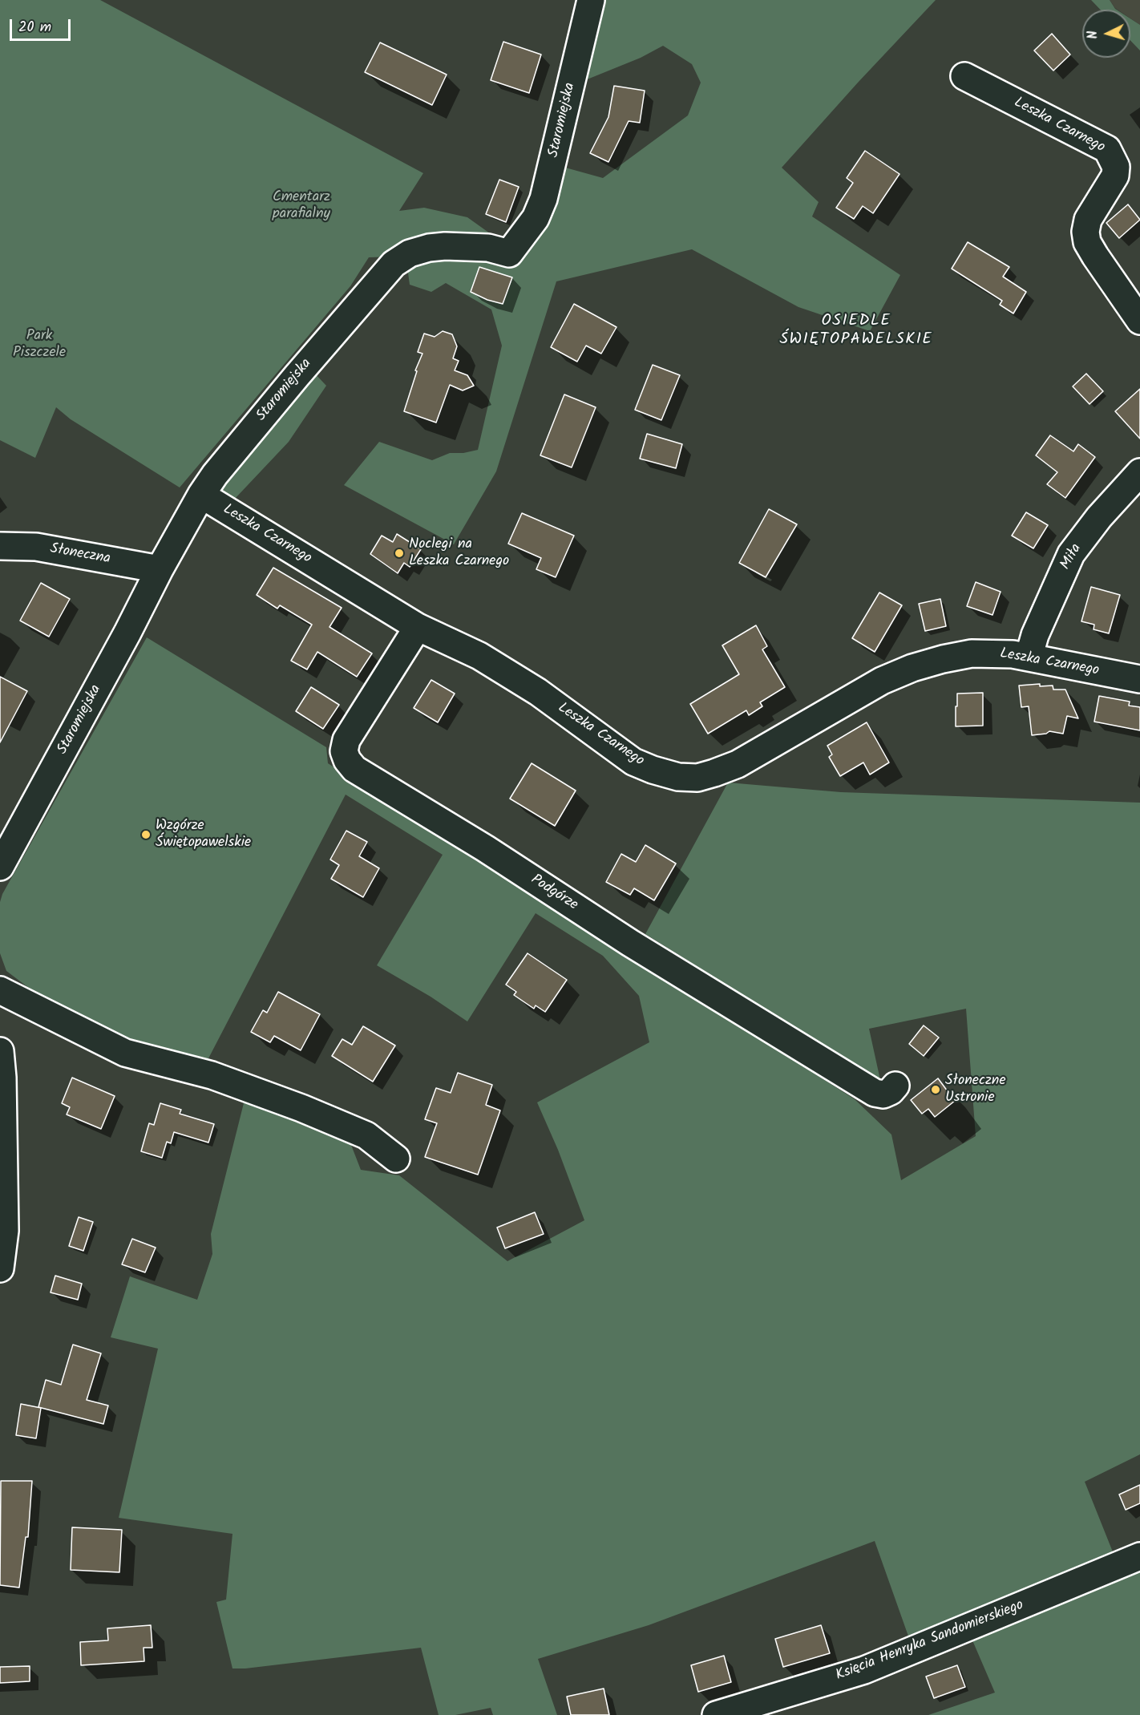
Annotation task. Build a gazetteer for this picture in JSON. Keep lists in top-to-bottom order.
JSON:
{
  "streets": {
    "street": [
      "Staromiejska",
      "Leszka Czarnego",
      "Słoneczna",
      "Miła",
      "Podgórze",
      "Księcia Henryka Sandomierskiego"
    ]
  },
  "crossings": [
    ["Staromiejska", "Leszka Czarnego"],
    ["Staromiejska", "Słoneczna"],
    ["Leszka Czarnego", "Miła"],
    ["Leszka Czarnego", "Podgórze"]
  ],
  "districts": ["OSIEDLE ŚWIĘTOPAWELSKIE"],
  "parks": ["Cmentarz parafialny", "Park Piszczele"],
  "places": ["Noclegi na Leszka Czarnego", "Wzgórze Świętopawelskie", "Słoneczne Ustronie"],
  "scale_bar": "20 m",
  "north": "left"
}
